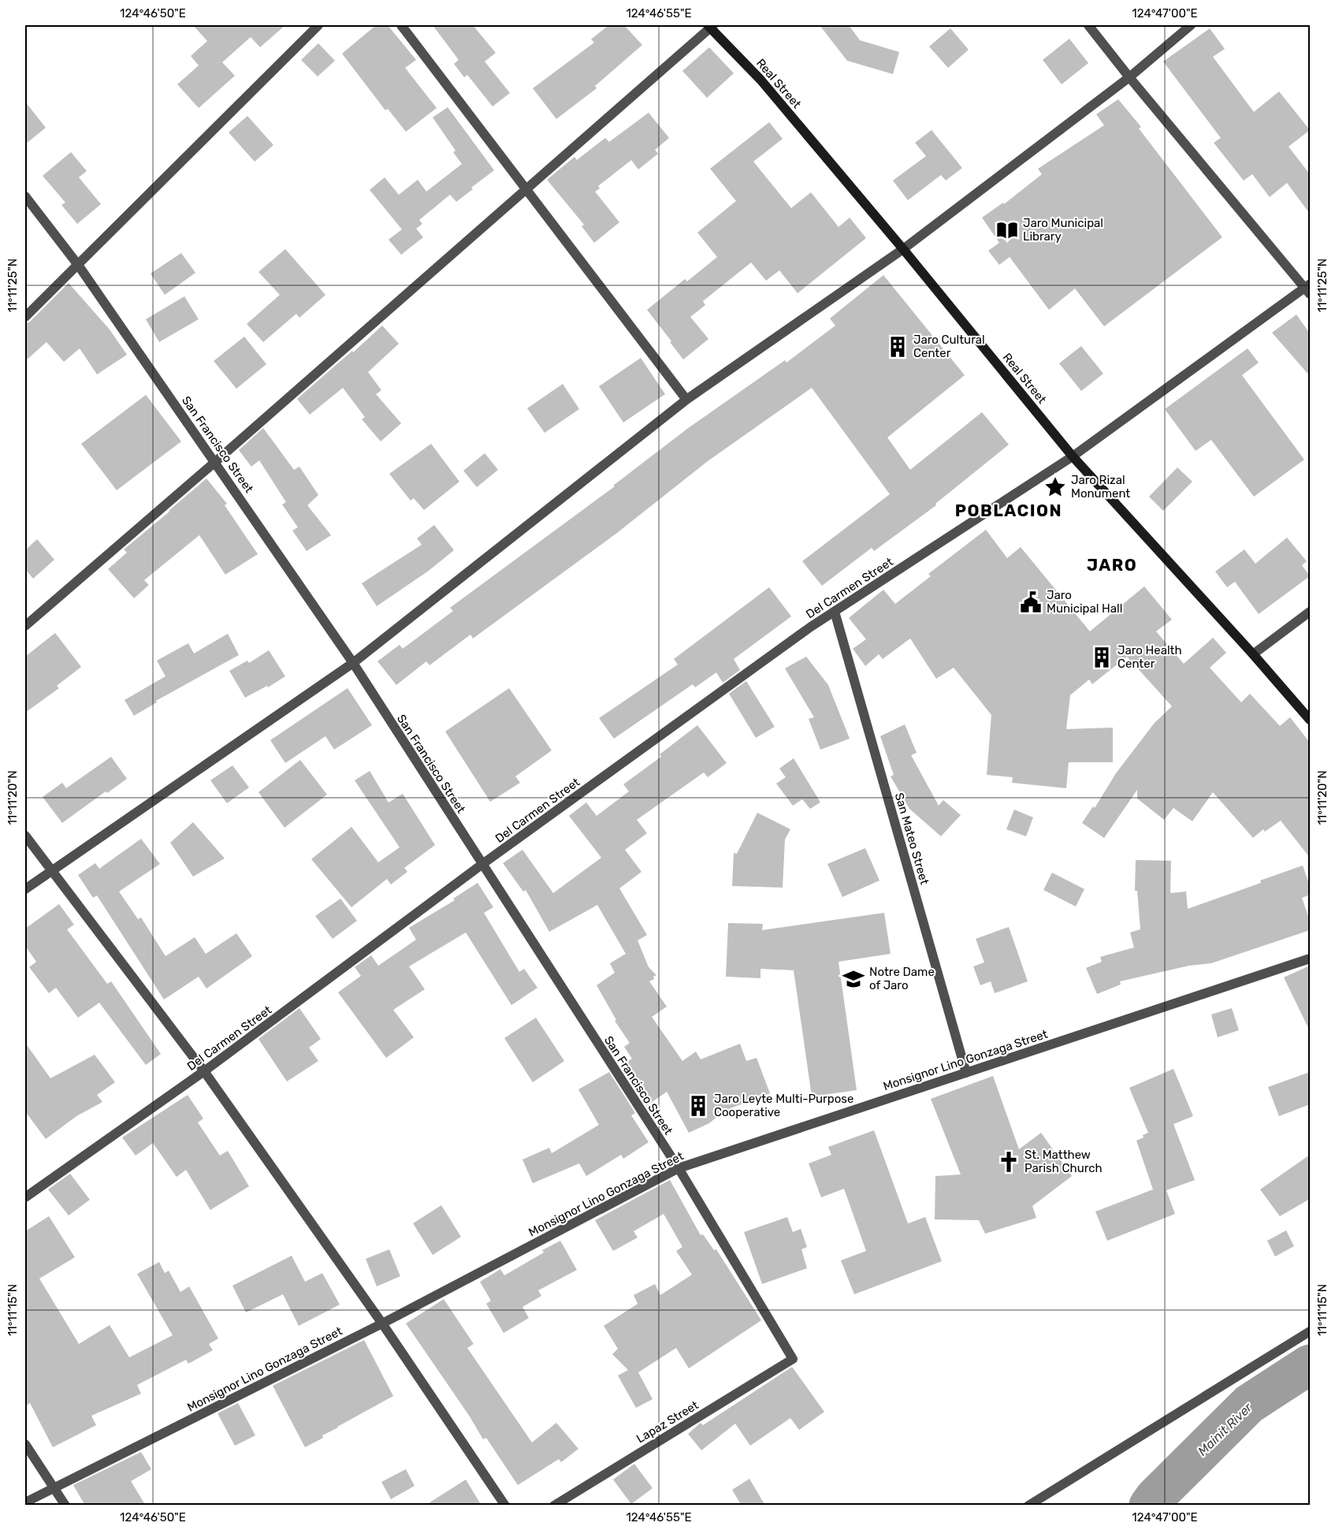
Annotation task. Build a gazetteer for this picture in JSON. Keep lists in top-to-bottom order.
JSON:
{
  "streets": {
    "main road": ["Real Street"],
    "street": [
      "San Francisco Street",
      "Del Carmen Street",
      "San Mateo Street",
      "Monsignor Lino Gonzaga Street",
      "Lapaz Street"
    ]
  },
  "crossings": [
    ["Real Street", "Del Carmen Street"],
    ["San Francisco Street", "Del Carmen Street"],
    ["San Francisco Street", "Monsignor Lino Gonzaga Street"],
    ["San Francisco Street", "Lapaz Street"],
    ["Del Carmen Street", "San Mateo Street"],
    ["San Mateo Street", "Monsignor Lino Gonzaga Street"]
  ],
  "districts": ["POBLACION", "JARO"],
  "water": ["Mainit River"],
  "places": {
    "library": ["Jaro Municipal Library"],
    "building": ["Jaro Cultural Center", "Jaro Health Center", "Jaro Leyte Multi-Purpose Cooperative"],
    "place": ["Jaro Rizal Monument"],
    "public building": ["Jaro Municipal Hall"],
    "school or university": ["Notre Dame of Jaro"],
    "church": ["St. Matthew Parish Church"]
  },
  "coordinates": [
    "124°46'50\"E",
    "124°46'55\"E",
    "124°47'00\"E",
    "11°11'25\"N",
    "11°11'20\"N",
    "11°11'15\"N"
  ]
}
